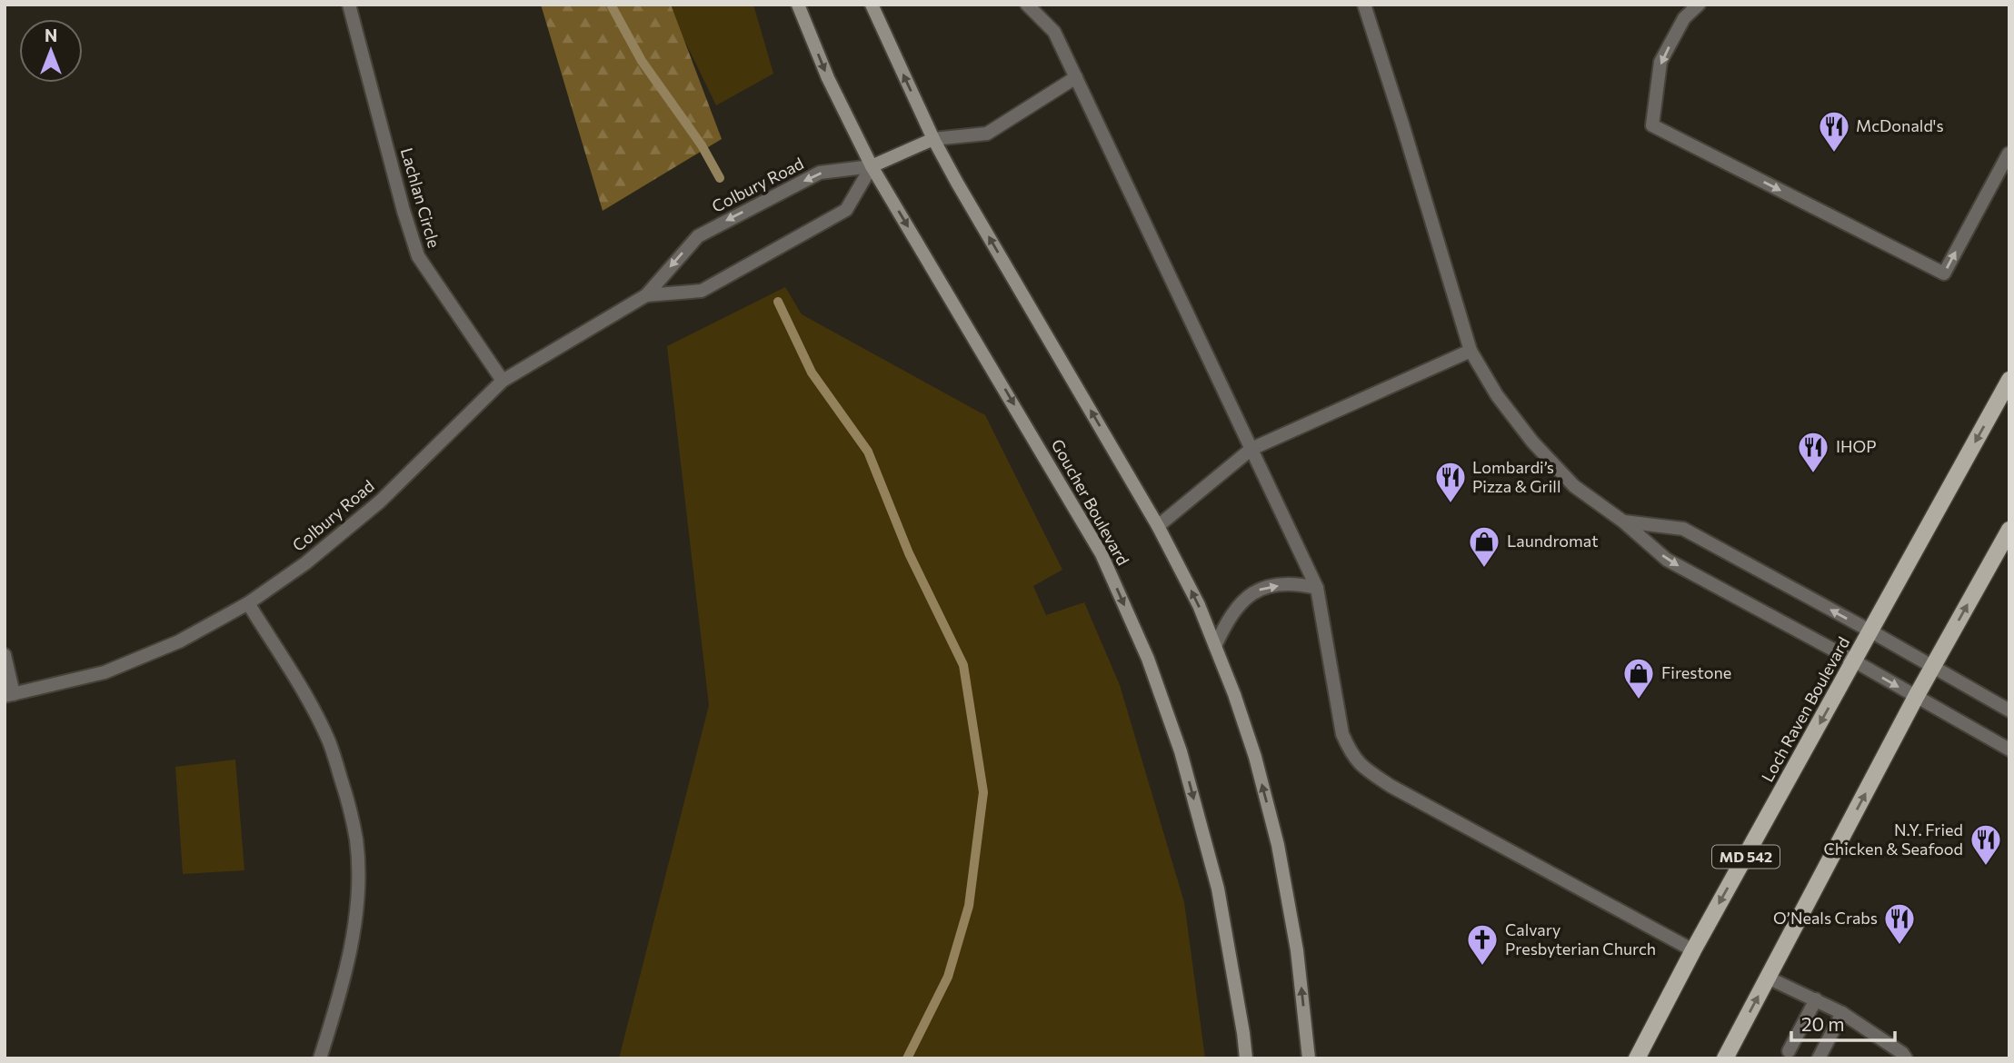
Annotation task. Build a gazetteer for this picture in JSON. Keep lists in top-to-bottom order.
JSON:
{
  "streets": {
    "main road": ["Goucher Boulevard", "Loch Raven Boulevard", "MD 542"],
    "street": ["Colbury Road", "Lachlan Circle"]
  },
  "crossings": [
    ["Colbury Road", "Lachlan Circle"],
    ["Colbury Road", "Goucher Boulevard"]
  ],
  "places": {
    "restaurant": [
      "McDonald's",
      "IHOP",
      "Lombardi’s Pizza & Grill",
      "N.Y. Fried Chicken & Seafood",
      "O’Neals Crabs"
    ],
    "shop": ["Laundromat", "Firestone"],
    "church": ["Calvary Presbyterian Church"]
  },
  "scale_bar": "20 m",
  "north": "top"
}
